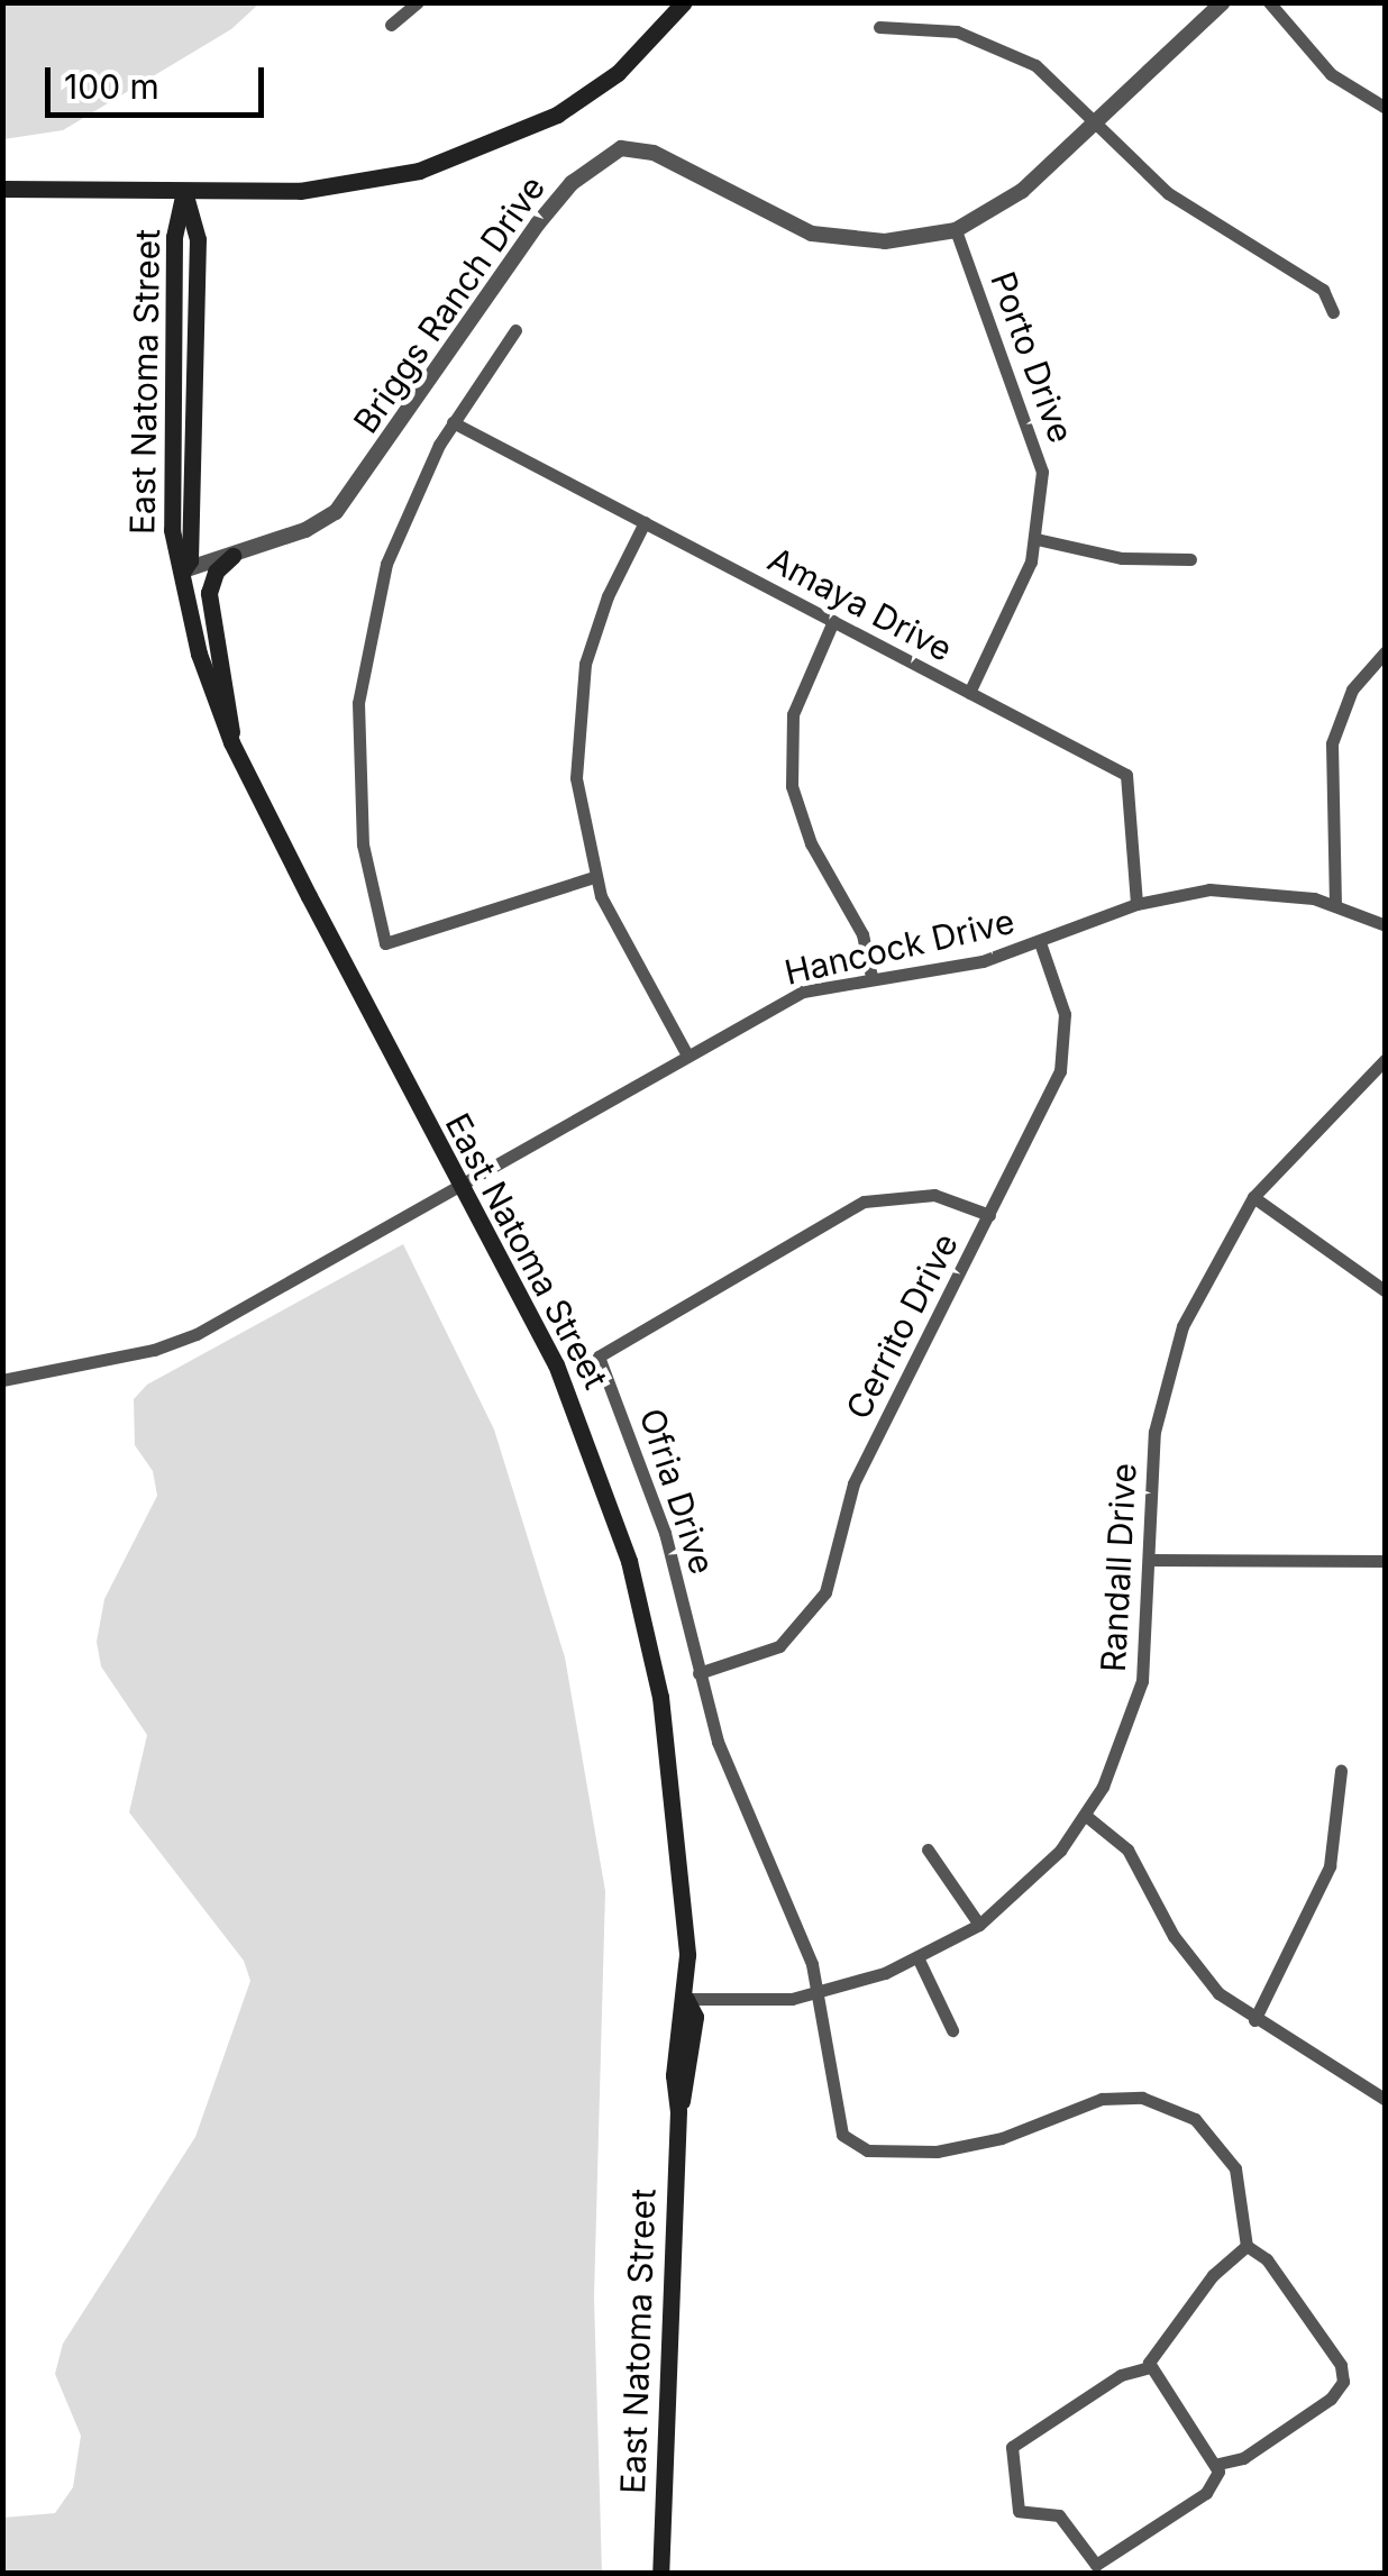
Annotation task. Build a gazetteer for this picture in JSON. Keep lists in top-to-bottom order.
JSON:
{
  "streets": {
    "main road": ["East Natoma Street"],
    "street": [
      "Briggs Ranch Drive",
      "Porto Drive",
      "Amaya Drive",
      "Hancock Drive",
      "Cerrito Drive",
      "Ofria Drive",
      "Randall Drive"
    ]
  },
  "crossings": [
    ["Briggs Ranch Drive", "Porto Drive"],
    ["Briggs Ranch Drive", "East Natoma Street"],
    ["Porto Drive", "Amaya Drive"],
    ["East Natoma Street", "Hancock Drive"],
    ["East Natoma Street", "Randall Drive"],
    ["Amaya Drive", "Hancock Drive"],
    ["Hancock Drive", "Cerrito Drive"],
    ["Cerrito Drive", "Ofria Drive"],
    ["Ofria Drive", "Randall Drive"]
  ],
  "scale_bar": "100 m"
}
